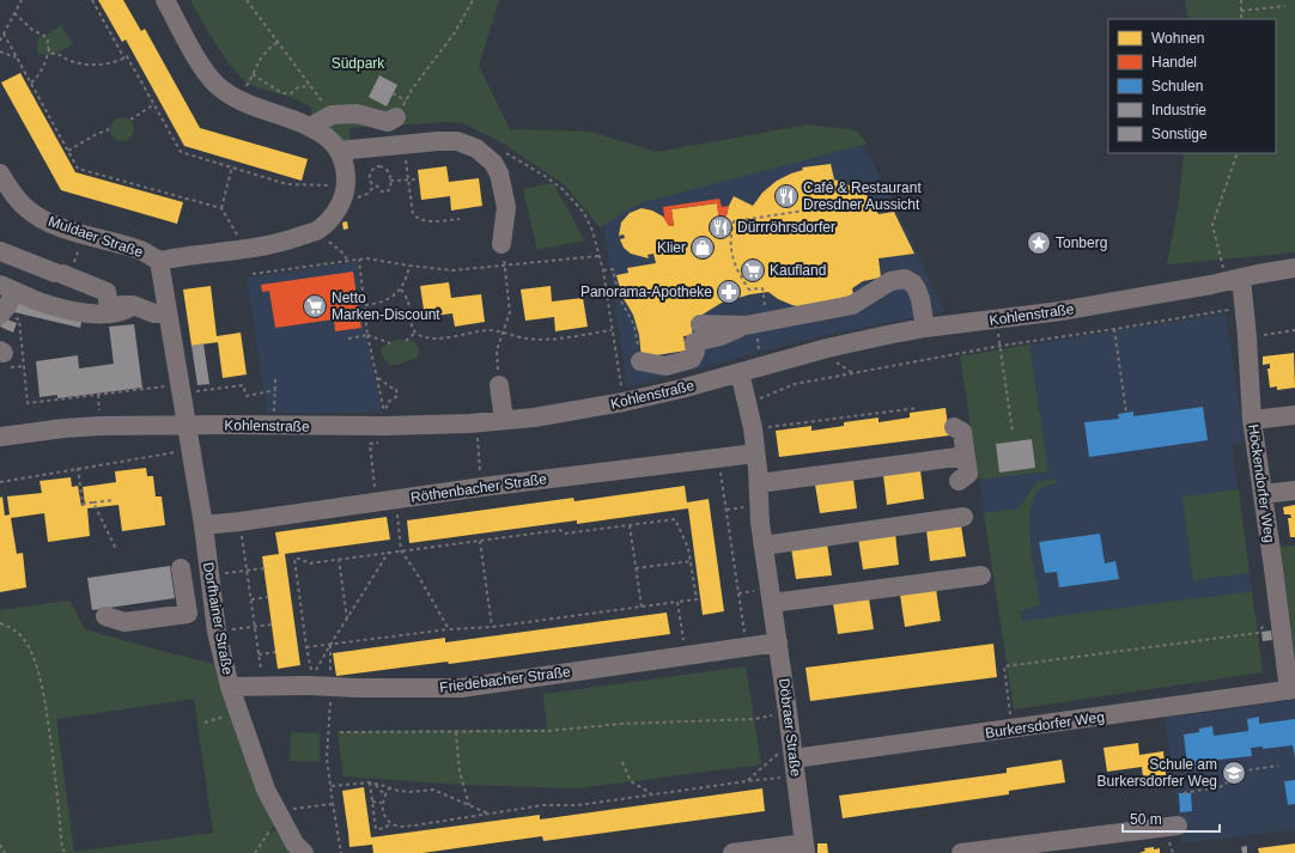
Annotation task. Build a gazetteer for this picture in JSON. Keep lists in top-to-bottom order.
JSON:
{
  "streets": {
    "street": [
      "Muldaer Straße",
      "Kohlenstraße",
      "Höckendorfer Weg",
      "Röthenbacher Straße",
      "Dorfhainer Straße",
      "Friedebacher Straße",
      "Burkersdorfer Weg",
      "Döbraer Straße"
    ]
  },
  "crossings": [
    ["Muldaer Straße", "Kohlenstraße"],
    ["Muldaer Straße", "Dorfhainer Straße"],
    ["Kohlenstraße", "Höckendorfer Weg"],
    ["Kohlenstraße", "Dorfhainer Straße"],
    ["Kohlenstraße", "Döbraer Straße"],
    ["Höckendorfer Weg", "Burkersdorfer Weg"],
    ["Röthenbacher Straße", "Dorfhainer Straße"],
    ["Röthenbacher Straße", "Döbraer Straße"],
    ["Dorfhainer Straße", "Friedebacher Straße"],
    ["Friedebacher Straße", "Döbraer Straße"],
    ["Burkersdorfer Weg", "Döbraer Straße"]
  ],
  "parks": ["Südpark"],
  "places": {
    "restaurant": ["Café & Restaurant Dresdner Aussicht", "Dürrröhrsdorfer"],
    "place": ["Tonberg"],
    "shop": ["Klier"],
    "supermarket": ["Kaufland", "Netto Marken-Discount"],
    "pharmacy": ["Panorama-Apotheke"],
    "school or university": ["Schule am Burkersdorfer Weg"]
  },
  "legend": [
    "Wohnen",
    "Handel",
    "Schulen",
    "Industrie",
    "Sonstige"
  ],
  "scale_bar": "50 m"
}
